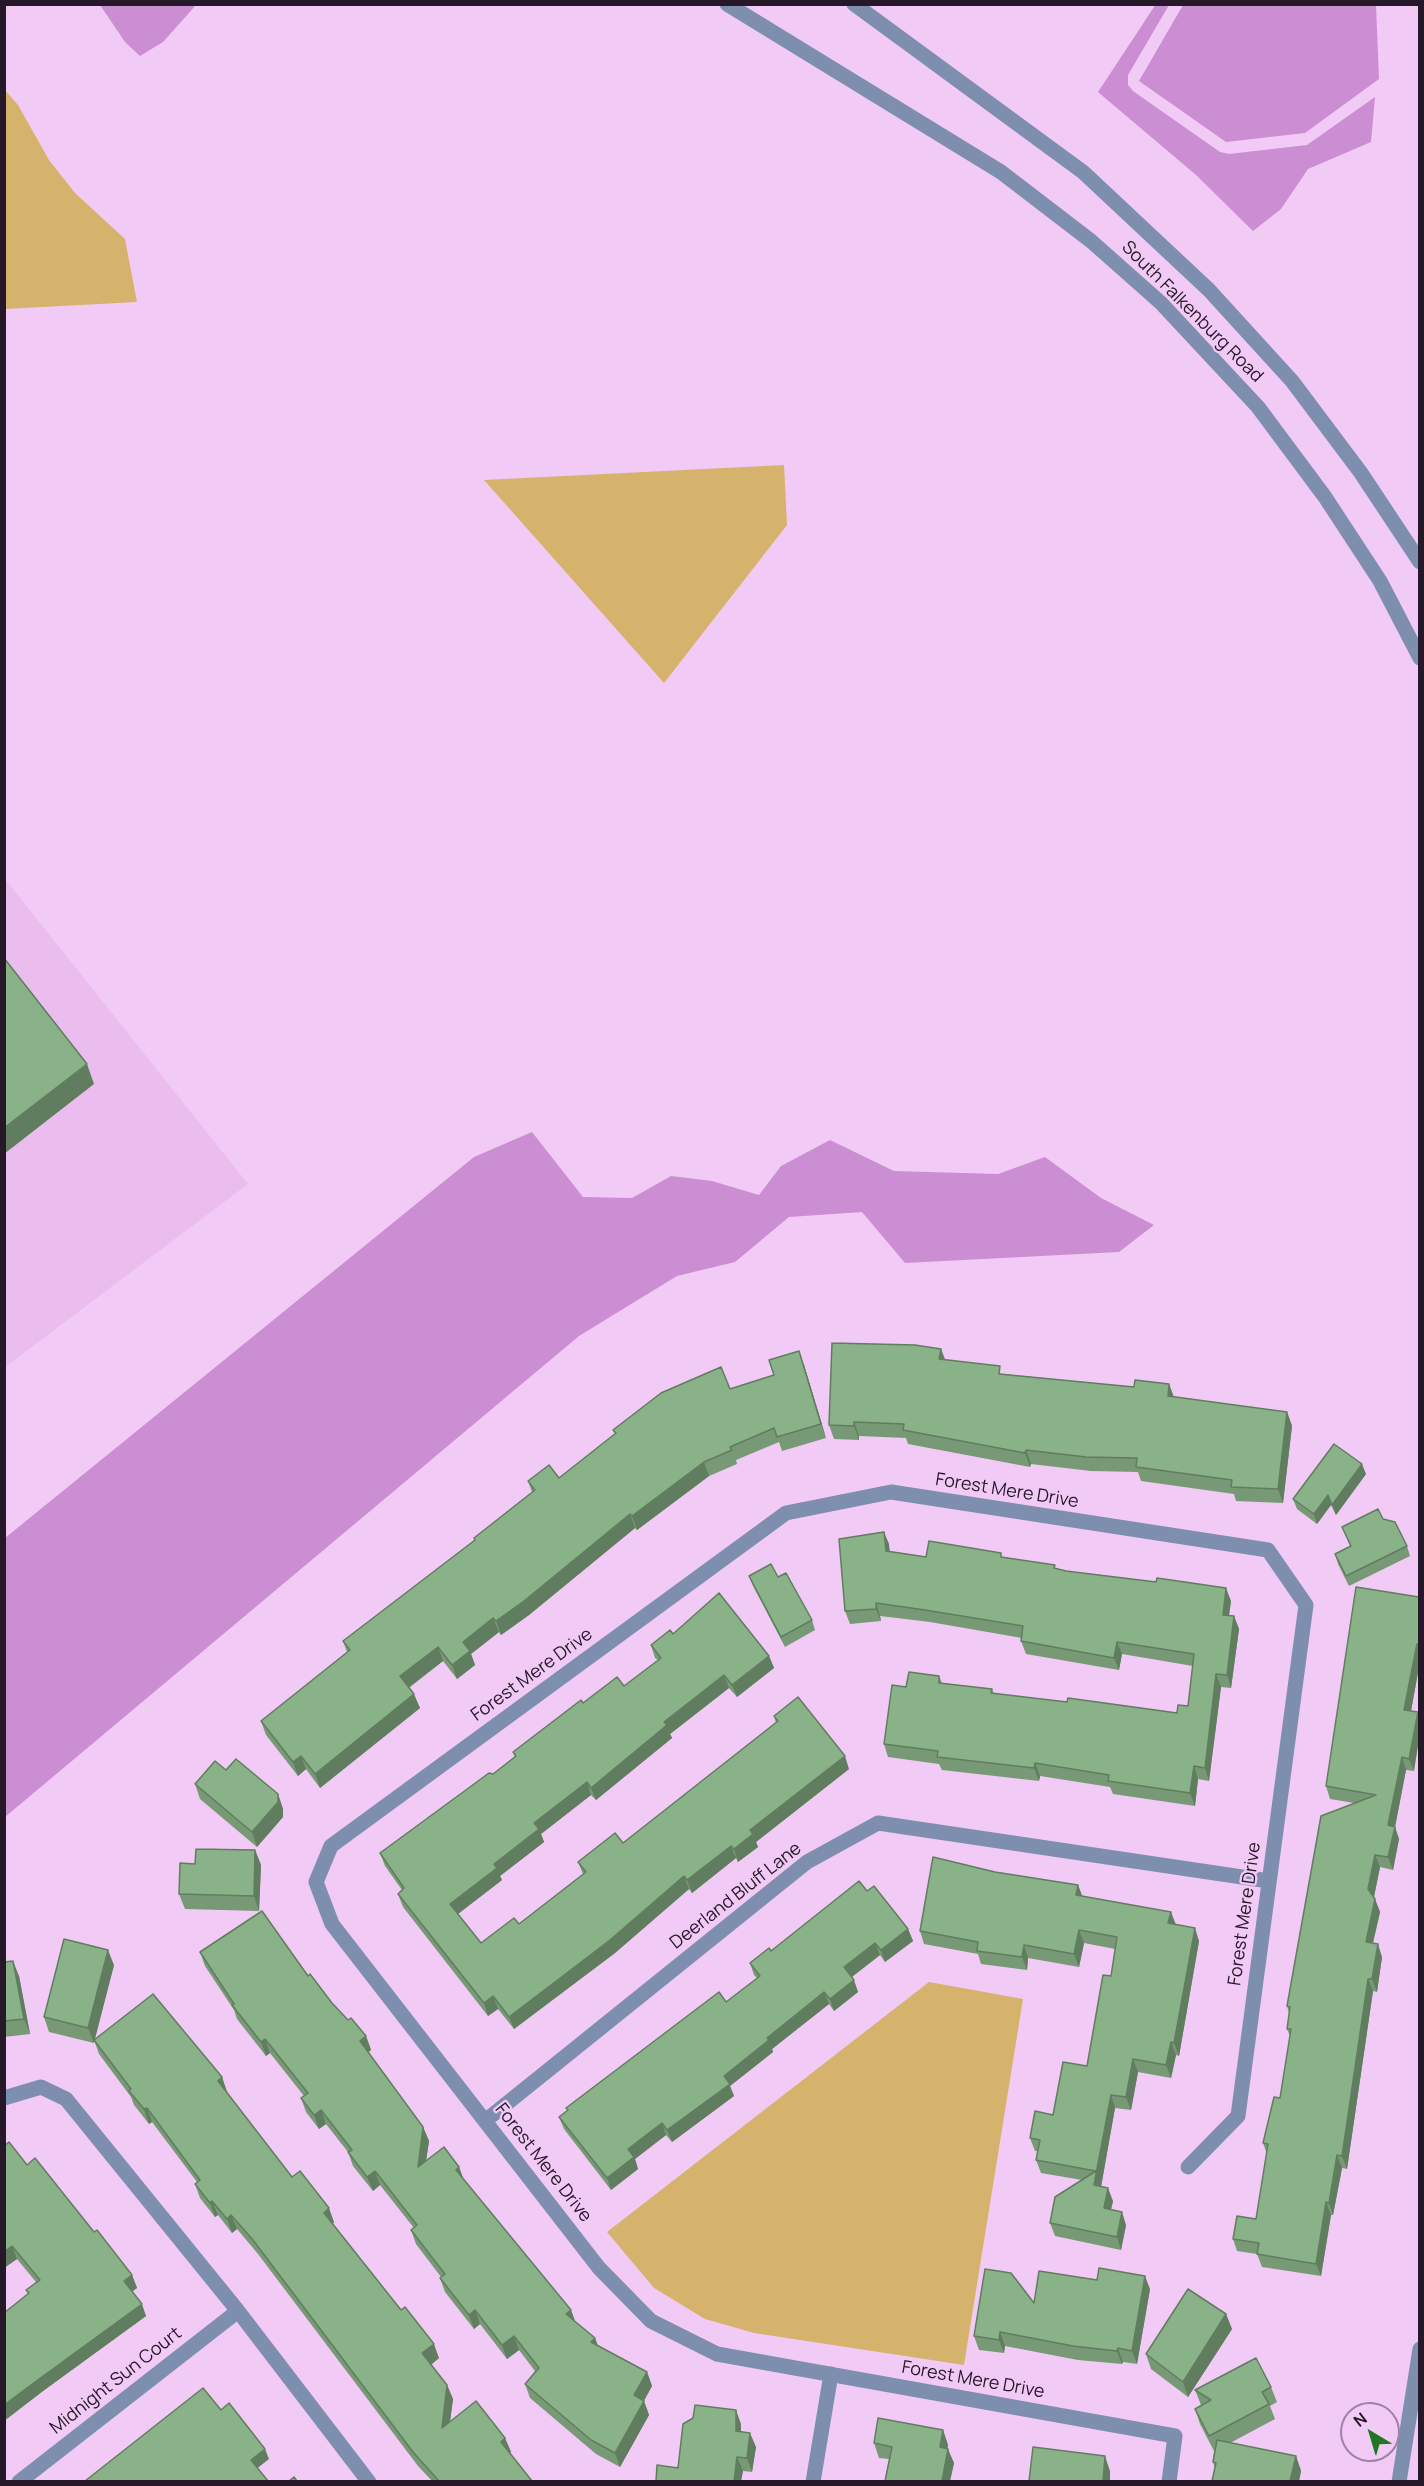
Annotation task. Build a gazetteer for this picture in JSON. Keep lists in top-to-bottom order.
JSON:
{
  "streets": {
    "street": [
      "South Falkenburg Road",
      "Forest Mere Drive",
      "Deerland Bluff Lane",
      "Midnight Sun Court"
    ]
  },
  "crossings": [
    ["Forest Mere Drive", "Deerland Bluff Lane"]
  ],
  "north": "top left"
}
